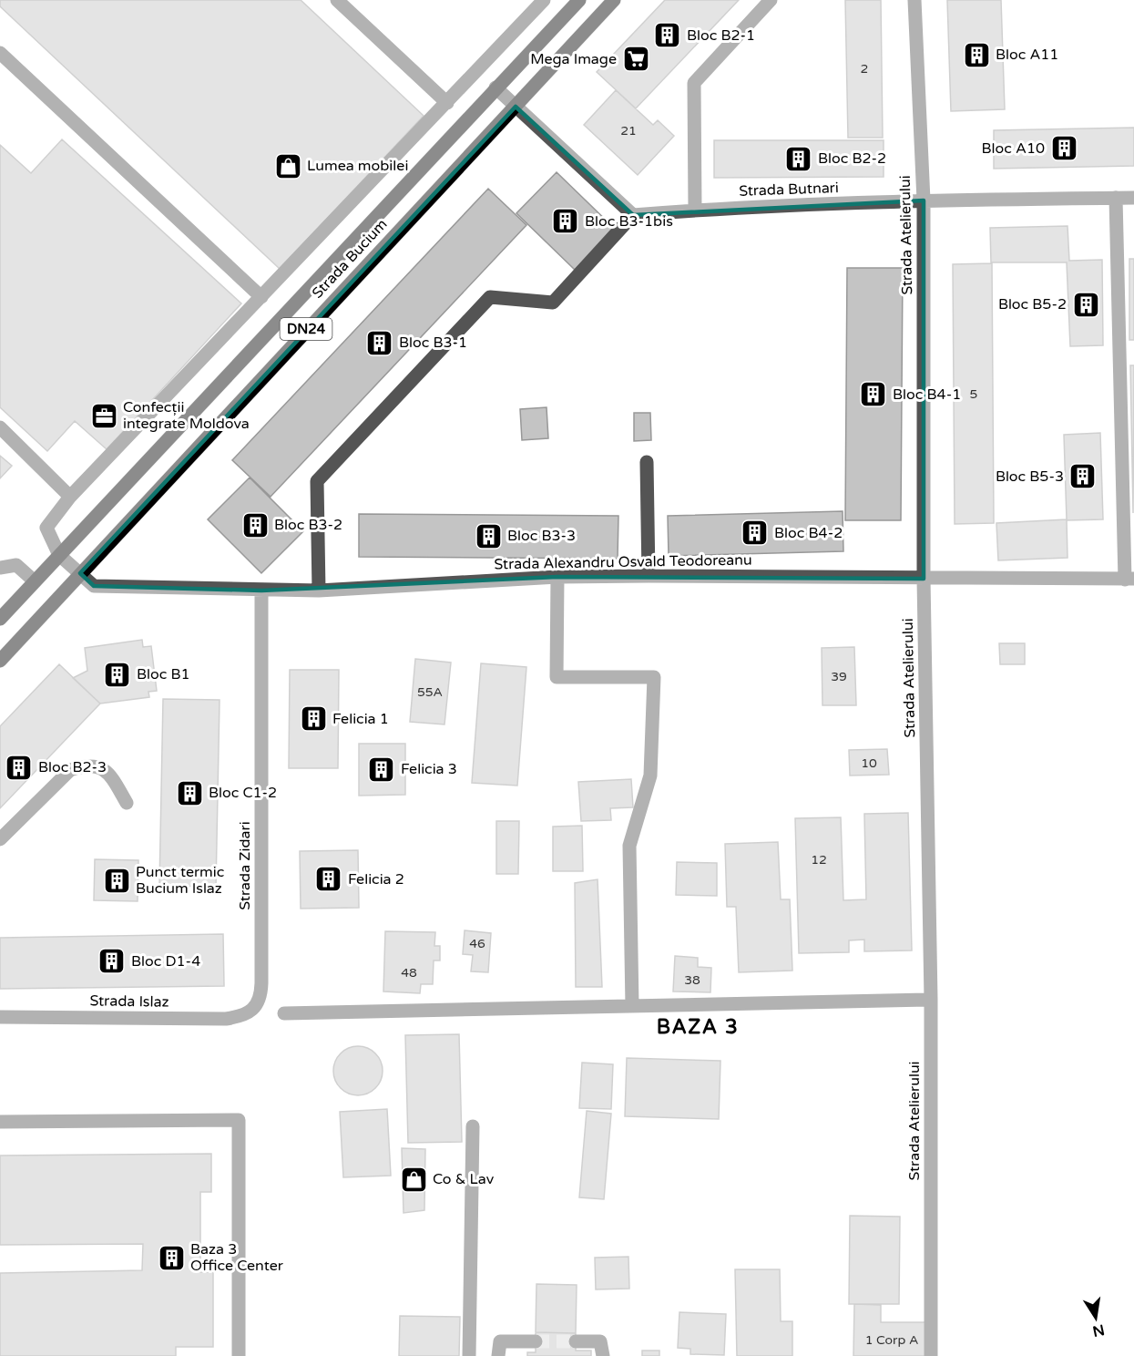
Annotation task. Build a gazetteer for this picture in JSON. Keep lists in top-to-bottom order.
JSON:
{
  "streets": {
    "main road": ["Strada Bucium", "DN24"],
    "street": [
      "Strada Butnari",
      "Strada Atelierului",
      "Strada Alexandru Osvald Teodoreanu",
      "Strada Zidari",
      "Strada Islaz"
    ]
  },
  "crossings": [
    ["Strada Butnari", "Strada Atelierului"],
    ["Strada Atelierului", "Strada Alexandru Osvald Teodoreanu"],
    ["Strada Bucium", "Strada Alexandru Osvald Teodoreanu"],
    ["Strada Alexandru Osvald Teodoreanu", "Strada Zidari"],
    ["Strada Zidari", "Strada Islaz"]
  ],
  "districts": ["BAZA 3"],
  "places": {
    "building": [
      "Bloc B2-1",
      "Bloc A11",
      "Bloc A10",
      "Bloc B2-2",
      "Bloc B3-1bis",
      "Bloc B5-2",
      "Bloc B3-1",
      "Bloc B4-1",
      "Bloc B5-3",
      "Bloc B3-2",
      "Bloc B4-2",
      "Bloc B3-3",
      "Bloc B1",
      "Felicia 1",
      "Bloc B2-3",
      "Felicia 3",
      "Bloc C1-2",
      "Felicia 2",
      "Punct termic Bucium Islaz",
      "Bloc D1-4",
      "Baza 3 Office Center"
    ],
    "supermarket": ["Mega Image"],
    "shop": ["Lumea mobilei", "Co & Lav"],
    "office": ["Confecții integrate Moldova"]
  },
  "house_numbers": [
    "2",
    "21",
    "5",
    "39",
    "55A",
    "10",
    "12",
    "46",
    "48",
    "38",
    "1 Corp A"
  ],
  "north": "bottom"
}
